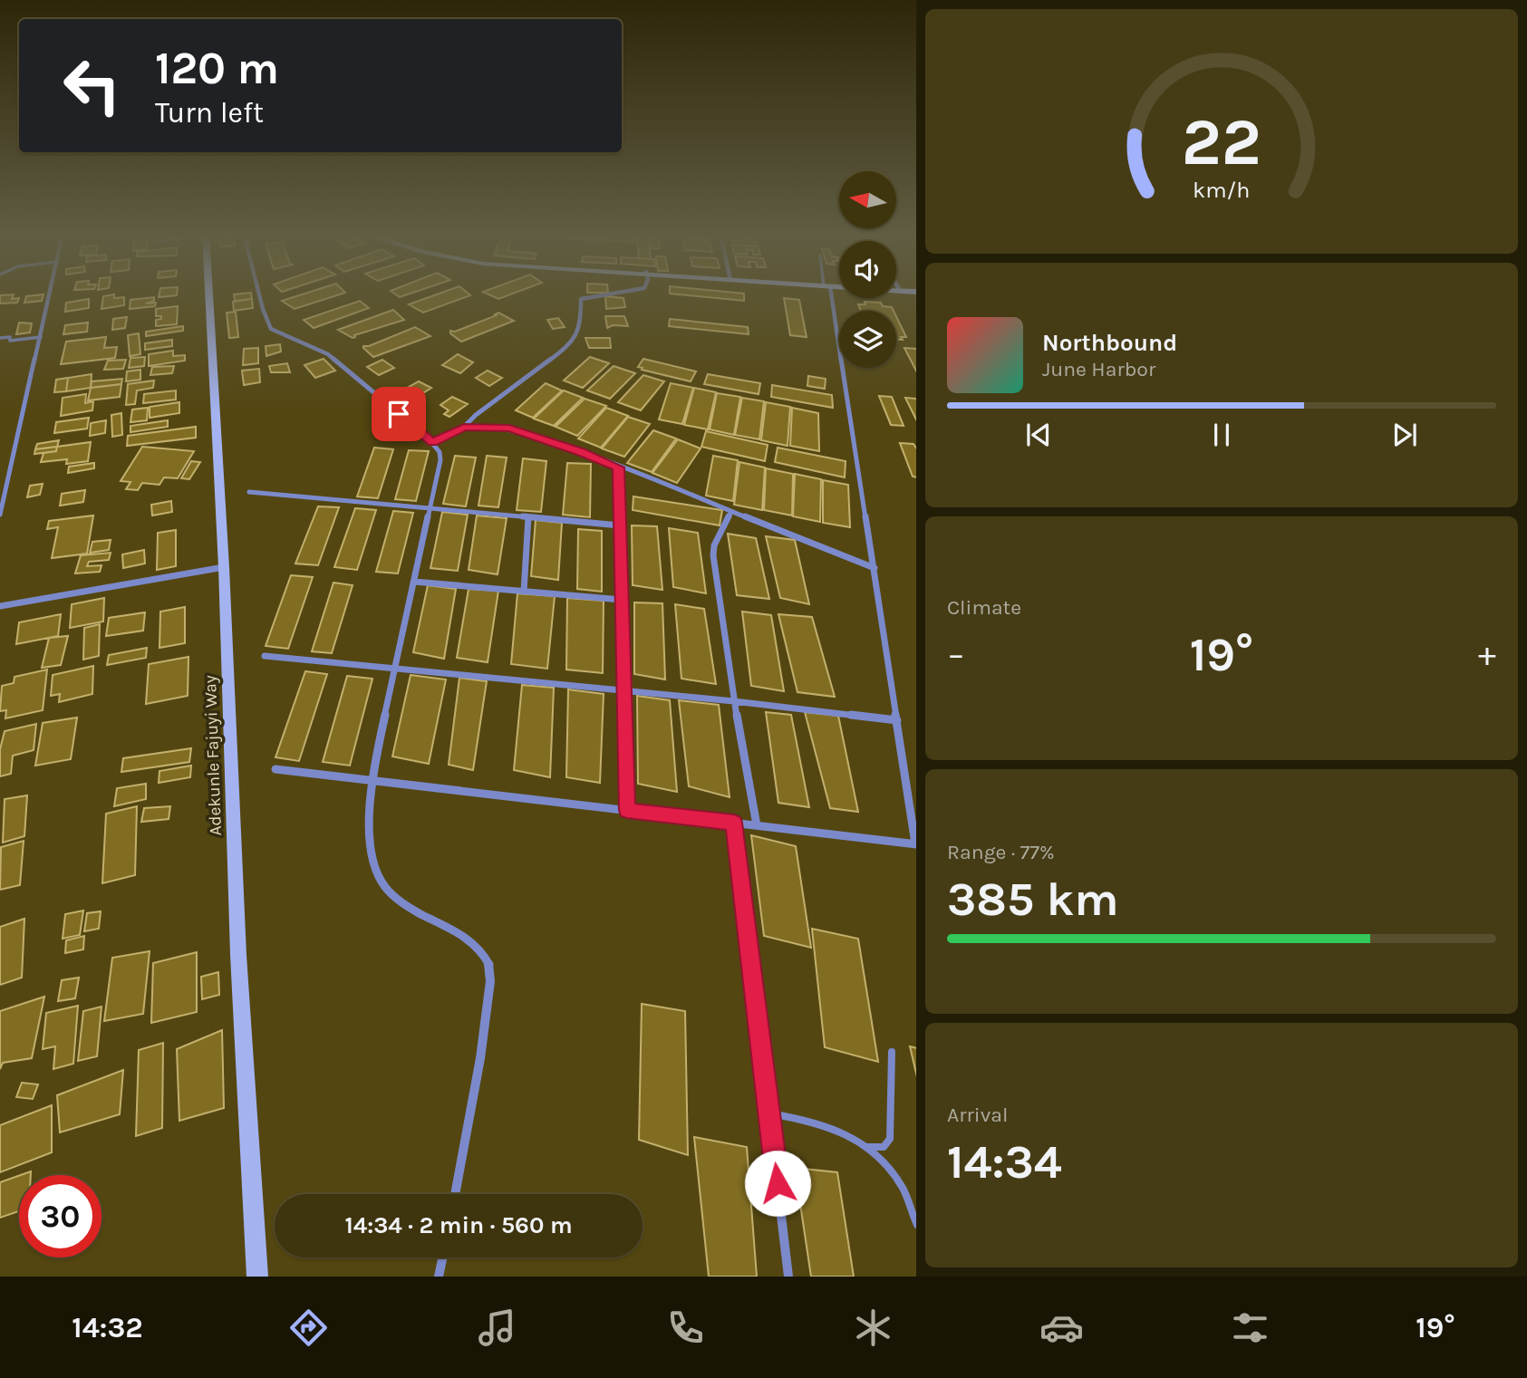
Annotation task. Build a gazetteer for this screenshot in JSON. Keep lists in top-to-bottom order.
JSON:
{
  "streets": {
    "street": ["Adekunle Fajuyi Way"]
  },
  "north": "left",
  "page": {
    "turn": ["120 m", "Turn left"],
    "song": ["Northbound", "June Harbor"],
    "tile": [
      "Climate",
      ["Range · 77%", "385 km"],
      ["Arrival", "14:34"]
    ],
    "heat": ["−", "19°", "+"],
    "limit": "30",
    "trip": "14:34 · 2 min · 560 m",
    "tabs": ["14:32", "19°"],
    "gauge": ["22", "km/h"]
  }
}
